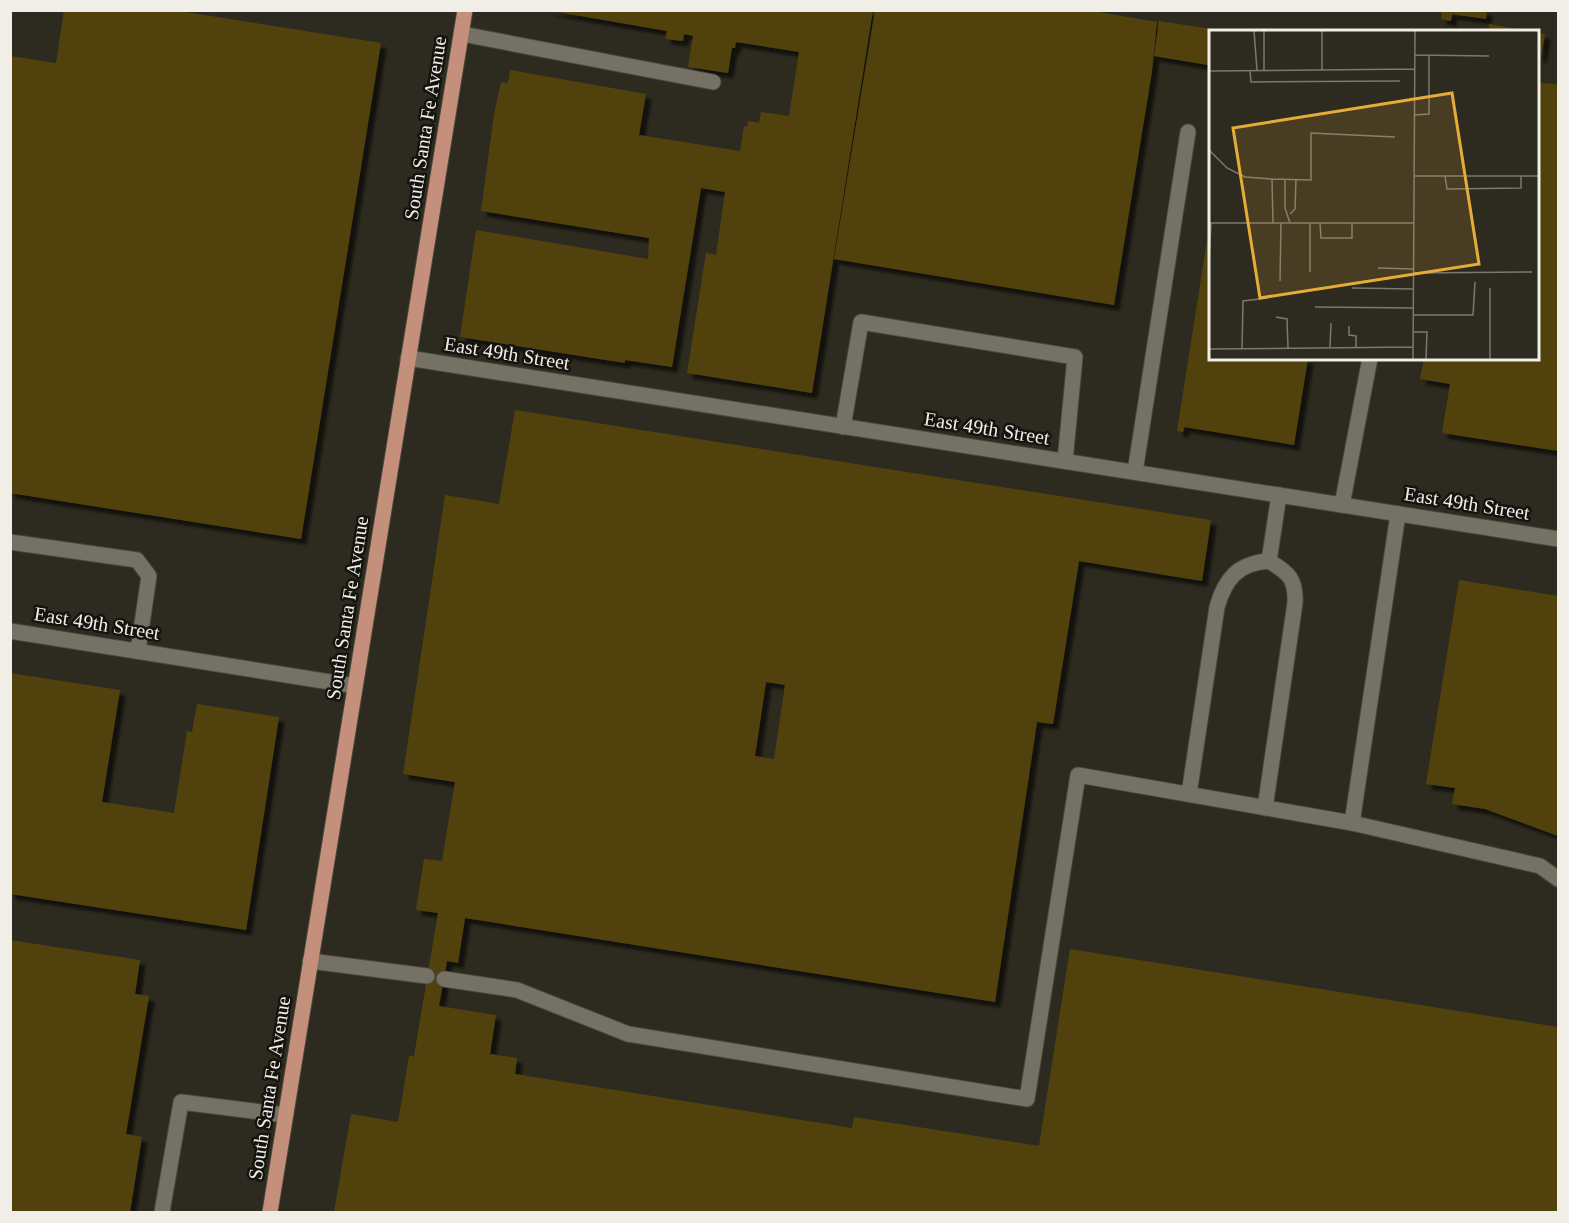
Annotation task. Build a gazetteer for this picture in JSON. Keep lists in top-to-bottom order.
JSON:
{
  "streets": {
    "main road": ["South Santa Fe Avenue"],
    "street": ["East 49th Street"]
  },
  "crossings": [
    ["South Santa Fe Avenue", "East 49th Street"]
  ]
}
